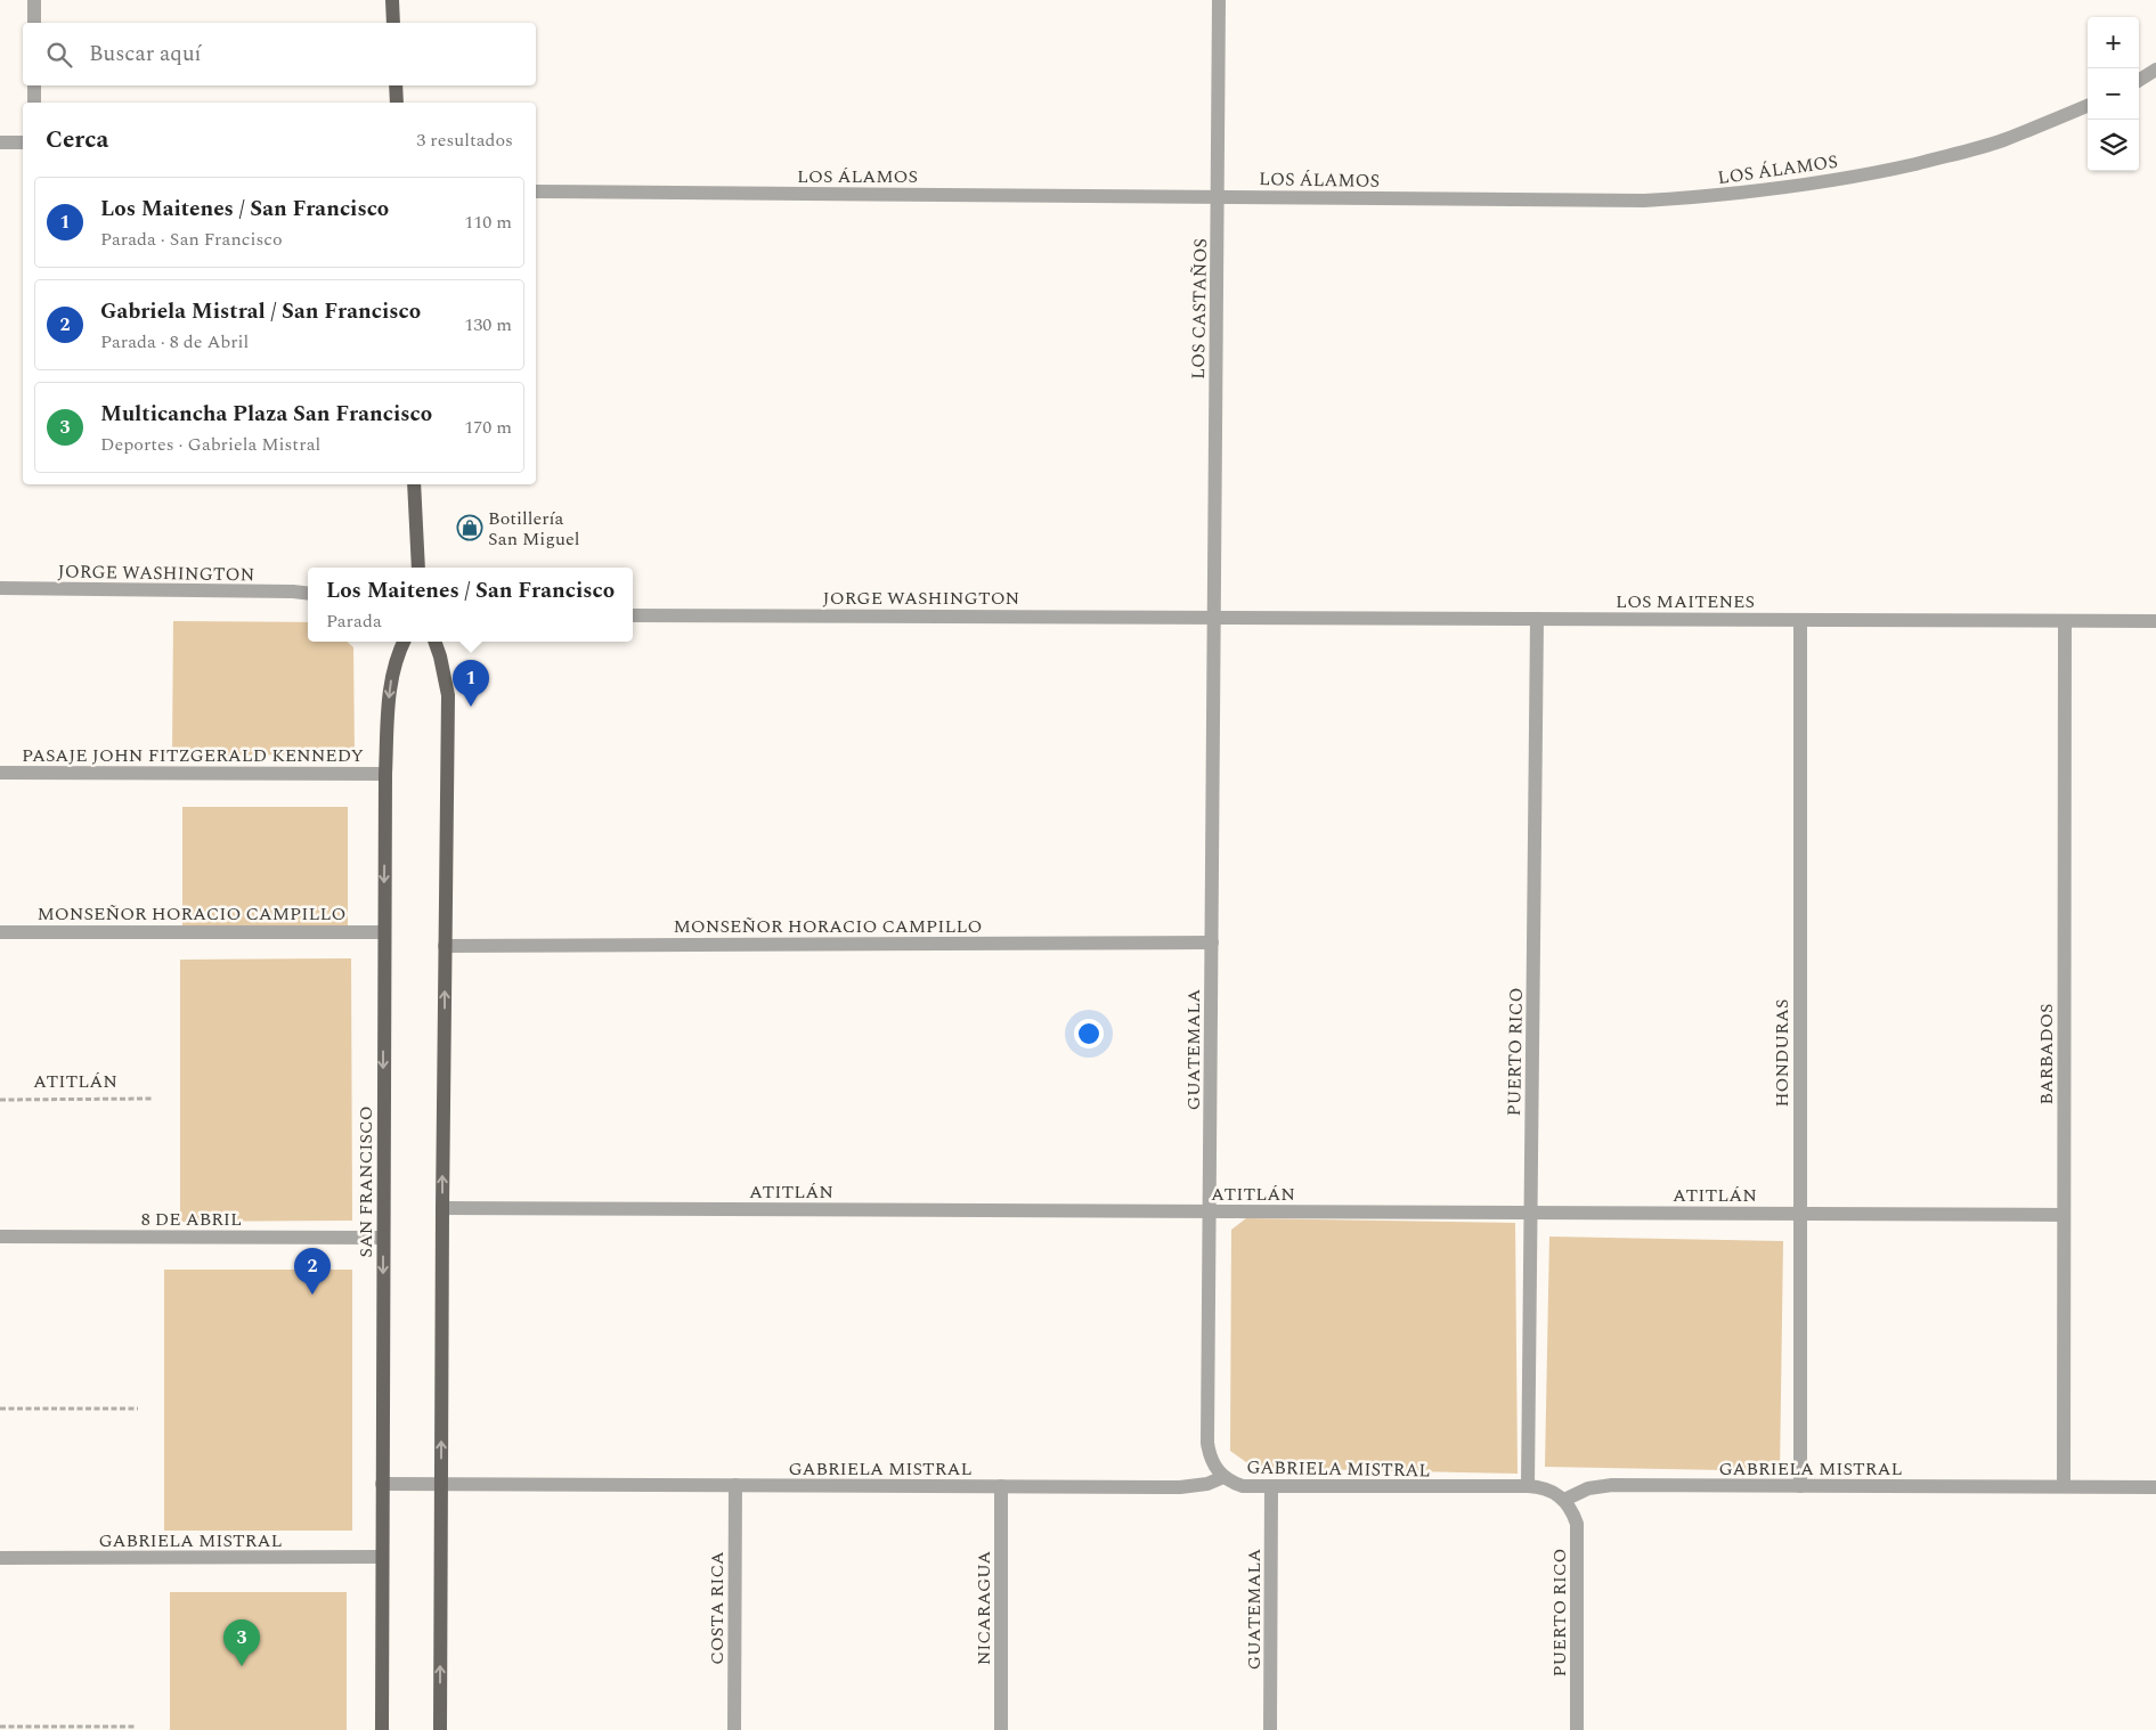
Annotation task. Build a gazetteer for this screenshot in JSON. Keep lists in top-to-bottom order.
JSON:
{
  "streets": {
    "main road": ["SAN FRANCISCO"],
    "street": [
      "LOS ÁLAMOS",
      "LOS CASTAÑOS",
      "JORGE WASHINGTON",
      "LOS MAITENES",
      "PASAJE JOHN FITZGERALD KENNEDY",
      "MONSEÑOR HORACIO CAMPILLO",
      "GUATEMALA",
      "PUERTO RICO",
      "HONDURAS",
      "BARBADOS",
      "ATITLÁN",
      "8 DE ABRIL",
      "GABRIELA MISTRAL",
      "COSTA RICA",
      "NICARAGUA"
    ]
  },
  "crossings": [
    ["LOS ÁLAMOS", "LOS CASTAÑOS"],
    ["LOS CASTAÑOS", "JORGE WASHINGTON"],
    ["LOS CASTAÑOS", "LOS MAITENES"],
    ["LOS CASTAÑOS", "GUATEMALA"],
    ["JORGE WASHINGTON", "LOS MAITENES"],
    ["JORGE WASHINGTON", "GUATEMALA"],
    ["LOS MAITENES", "GUATEMALA"],
    ["LOS MAITENES", "PUERTO RICO"],
    ["LOS MAITENES", "HONDURAS"],
    ["LOS MAITENES", "BARBADOS"],
    ["PASAJE JOHN FITZGERALD KENNEDY", "SAN FRANCISCO"],
    ["MONSEÑOR HORACIO CAMPILLO", "GUATEMALA"],
    ["MONSEÑOR HORACIO CAMPILLO", "SAN FRANCISCO"],
    ["GUATEMALA", "ATITLÁN"],
    ["GUATEMALA", "GABRIELA MISTRAL"],
    ["PUERTO RICO", "ATITLÁN"],
    ["PUERTO RICO", "GABRIELA MISTRAL"],
    ["HONDURAS", "ATITLÁN"],
    ["HONDURAS", "GABRIELA MISTRAL"],
    ["BARBADOS", "ATITLÁN"],
    ["BARBADOS", "GABRIELA MISTRAL"],
    ["SAN FRANCISCO", "8 DE ABRIL"],
    ["SAN FRANCISCO", "GABRIELA MISTRAL"],
    ["GABRIELA MISTRAL", "COSTA RICA"],
    ["GABRIELA MISTRAL", "NICARAGUA"]
  ],
  "places": {
    "shop": ["Botillería San Miguel"]
  },
  "page": {
    "map_buttons": ["+", "−"],
    "search": "Buscar aquí",
    "heading": ["Cerca", "3 resultados"],
    "list": [
      {
        "mark": "1",
        "name": "Los Maitenes / San Francisco",
        "note": "Parada · San Francisco",
        "value": "110 m"
      },
      {
        "mark": "2",
        "name": "Gabriela Mistral / San Francisco",
        "note": "Parada · 8 de Abril",
        "value": "130 m"
      },
      {
        "mark": "3",
        "name": "Multicancha Plaza San Francisco",
        "note": "Deportes · Gabriela Mistral",
        "value": "170 m"
      }
    ],
    "popup": ["Los Maitenes / San Francisco", "Parada"],
    "pins": ["1", "2", "3"]
  }
}
